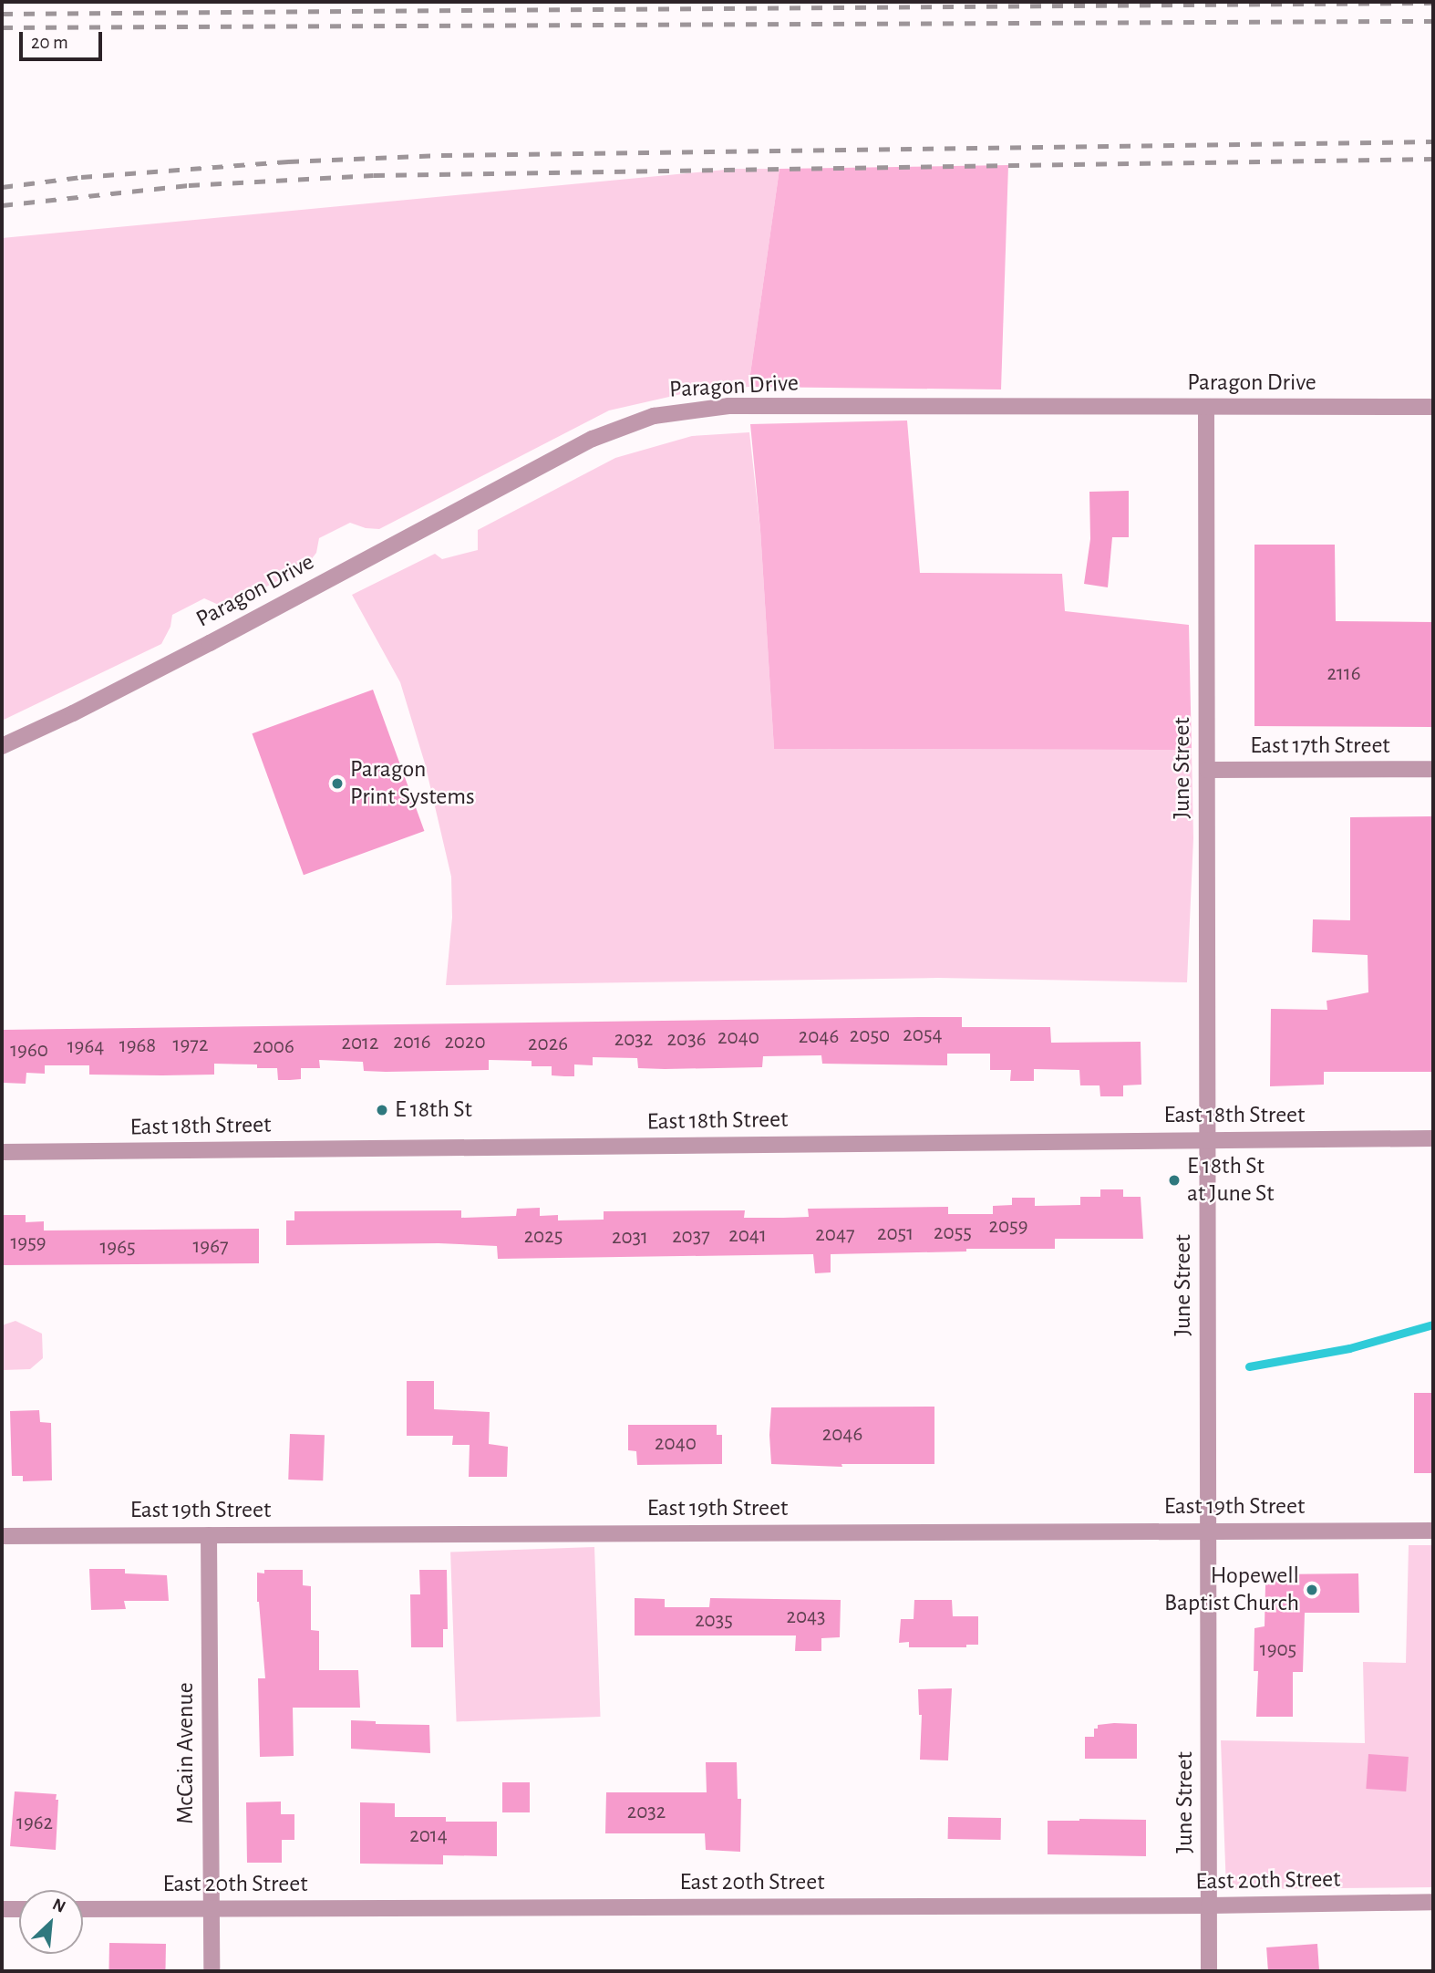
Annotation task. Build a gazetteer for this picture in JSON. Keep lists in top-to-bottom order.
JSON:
{
  "streets": {
    "street": [
      "Paragon Drive",
      "East 17th Street",
      "June Street",
      "East 18th Street",
      "East 19th Street",
      "McCain Avenue",
      "East 20th Street"
    ]
  },
  "crossings": [
    ["Paragon Drive", "June Street"],
    ["East 17th Street", "June Street"],
    ["June Street", "East 18th Street"],
    ["June Street", "East 19th Street"],
    ["June Street", "East 20th Street"],
    ["East 19th Street", "McCain Avenue"],
    ["McCain Avenue", "East 20th Street"]
  ],
  "places": [
    "Paragon Print Systems",
    "E 18th St",
    "E 18th St at June St",
    "Hopewell Baptist Church"
  ],
  "house_numbers": [
    "2116",
    "2054",
    "2050",
    "2046",
    "2040",
    "2032",
    "2036",
    "2016",
    "2020",
    "2012",
    "2026",
    "1972",
    "1968",
    "1964",
    "2006",
    "1960",
    "2059",
    "2055",
    "2051",
    "2047",
    "2041",
    "2025",
    "2037",
    "2031",
    "1959",
    "1967",
    "1965",
    "2046",
    "2040",
    "2043",
    "2035",
    "1905",
    "2032",
    "1962",
    "2014"
  ],
  "scale_bar": "20 m",
  "north": "top right"
}
